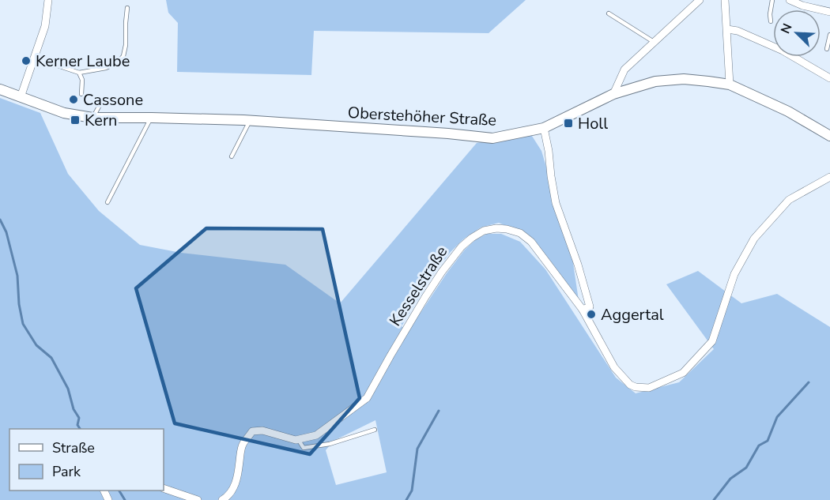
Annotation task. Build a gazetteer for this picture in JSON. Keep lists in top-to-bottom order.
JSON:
{
  "streets": {
    "street": ["Oberstehöher Straße", "Kesselstraße"]
  },
  "places": {
    "other": ["Kerner Laube", "Cassone", "Aggertal"],
    "transit": ["Kern", "Holl"]
  },
  "legend": ["Straße", "Park"],
  "north": "top left"
}
